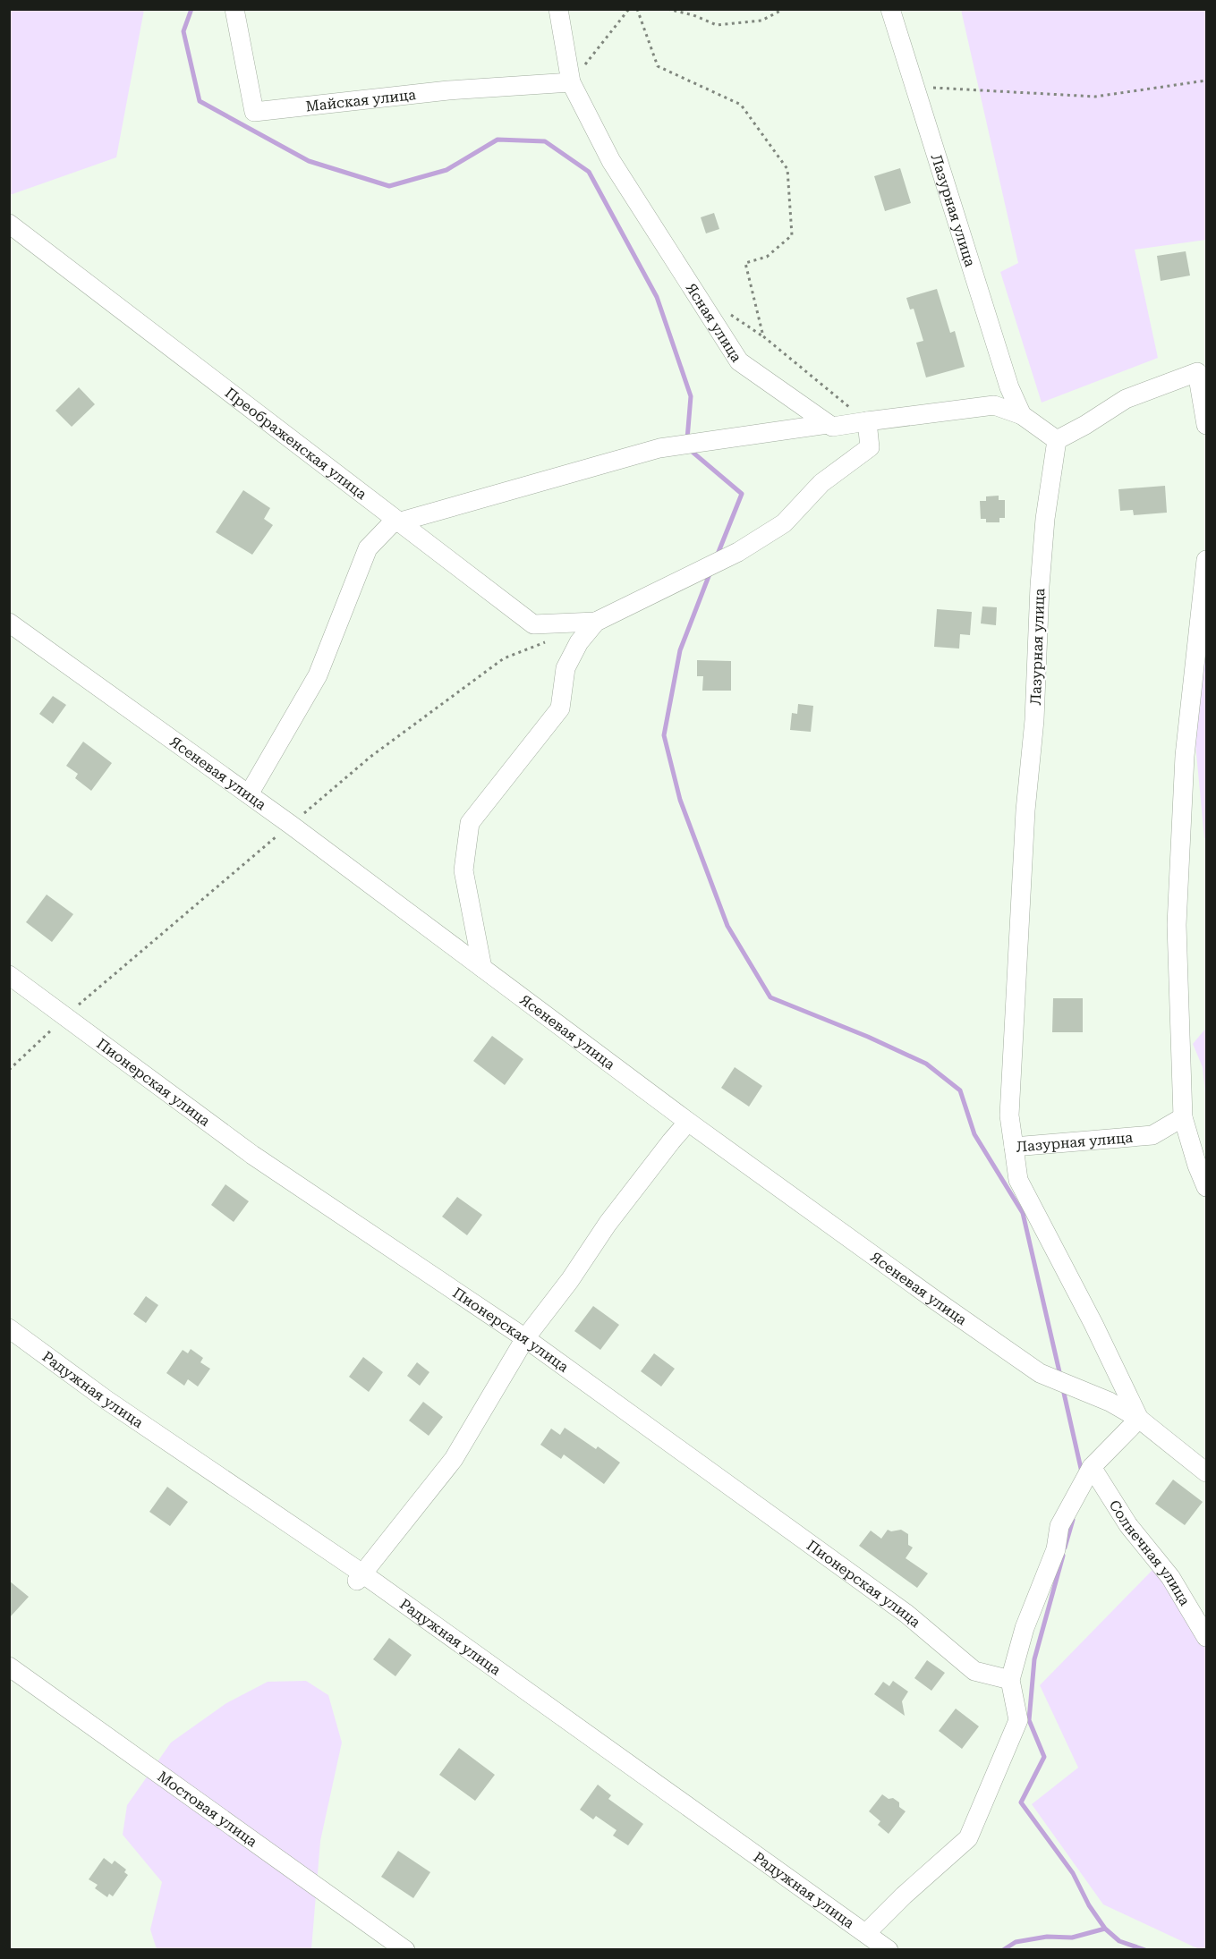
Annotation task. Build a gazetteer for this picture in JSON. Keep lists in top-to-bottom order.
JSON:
{
  "streets": {
    "street": [
      "Майская улица",
      "Лазурная улица",
      "Ясная улица",
      "Преображенская улица",
      "Ясеневая улица",
      "Пионерская улица",
      "Радужная улица",
      "Солнечная улица",
      "Мостовая улица"
    ]
  },
  "crossings": [
    ["Майская улица", "Ясная улица"]
  ]
}
